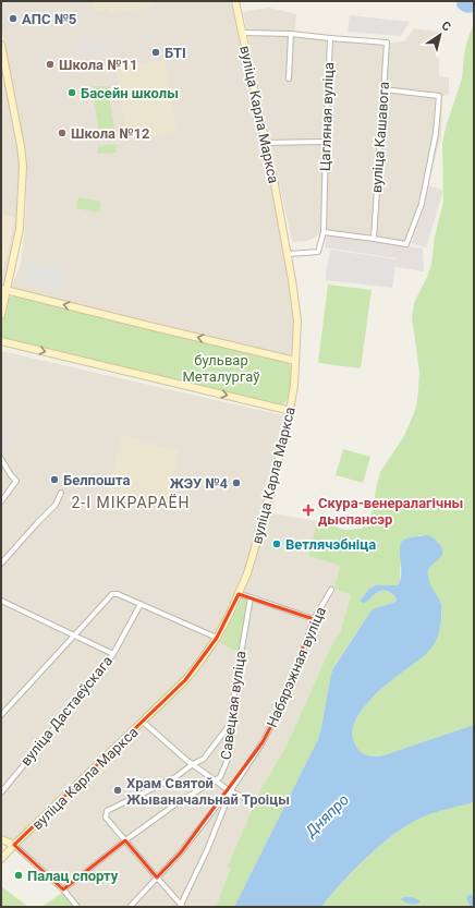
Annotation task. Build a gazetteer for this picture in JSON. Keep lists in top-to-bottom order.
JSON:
{
  "streets": {
    "main road": ["вуліца Карла Маркса"],
    "street": [
      "Цагляная вуліца",
      "вуліца Кашавога",
      "Набярэжная вуліца",
      "Савецкая вуліца",
      "вуліца Дастаеўскага"
    ]
  },
  "crossings": [
    ["вуліца Карла Маркса", "Цагляная вуліца"],
    ["Цагляная вуліца", "вуліца Кашавога"]
  ],
  "districts": ["2-І МІКРАРАЁН"],
  "water": ["Дняпро"],
  "parks": ["бульвар Металургаў"],
  "places": {
    "other": [
      "АПС №5",
      "БТІ",
      "Школа №11",
      "Басейн школы",
      "Школа №12",
      "Белпошта",
      "ЖЭУ №4",
      "Ветлячэбніца",
      "Храм Святой Жываначальнай Троіцы",
      "Палац спорту"
    ],
    "health": ["Скура-венералагічны дыспансэр"]
  },
  "north": "top right"
}
